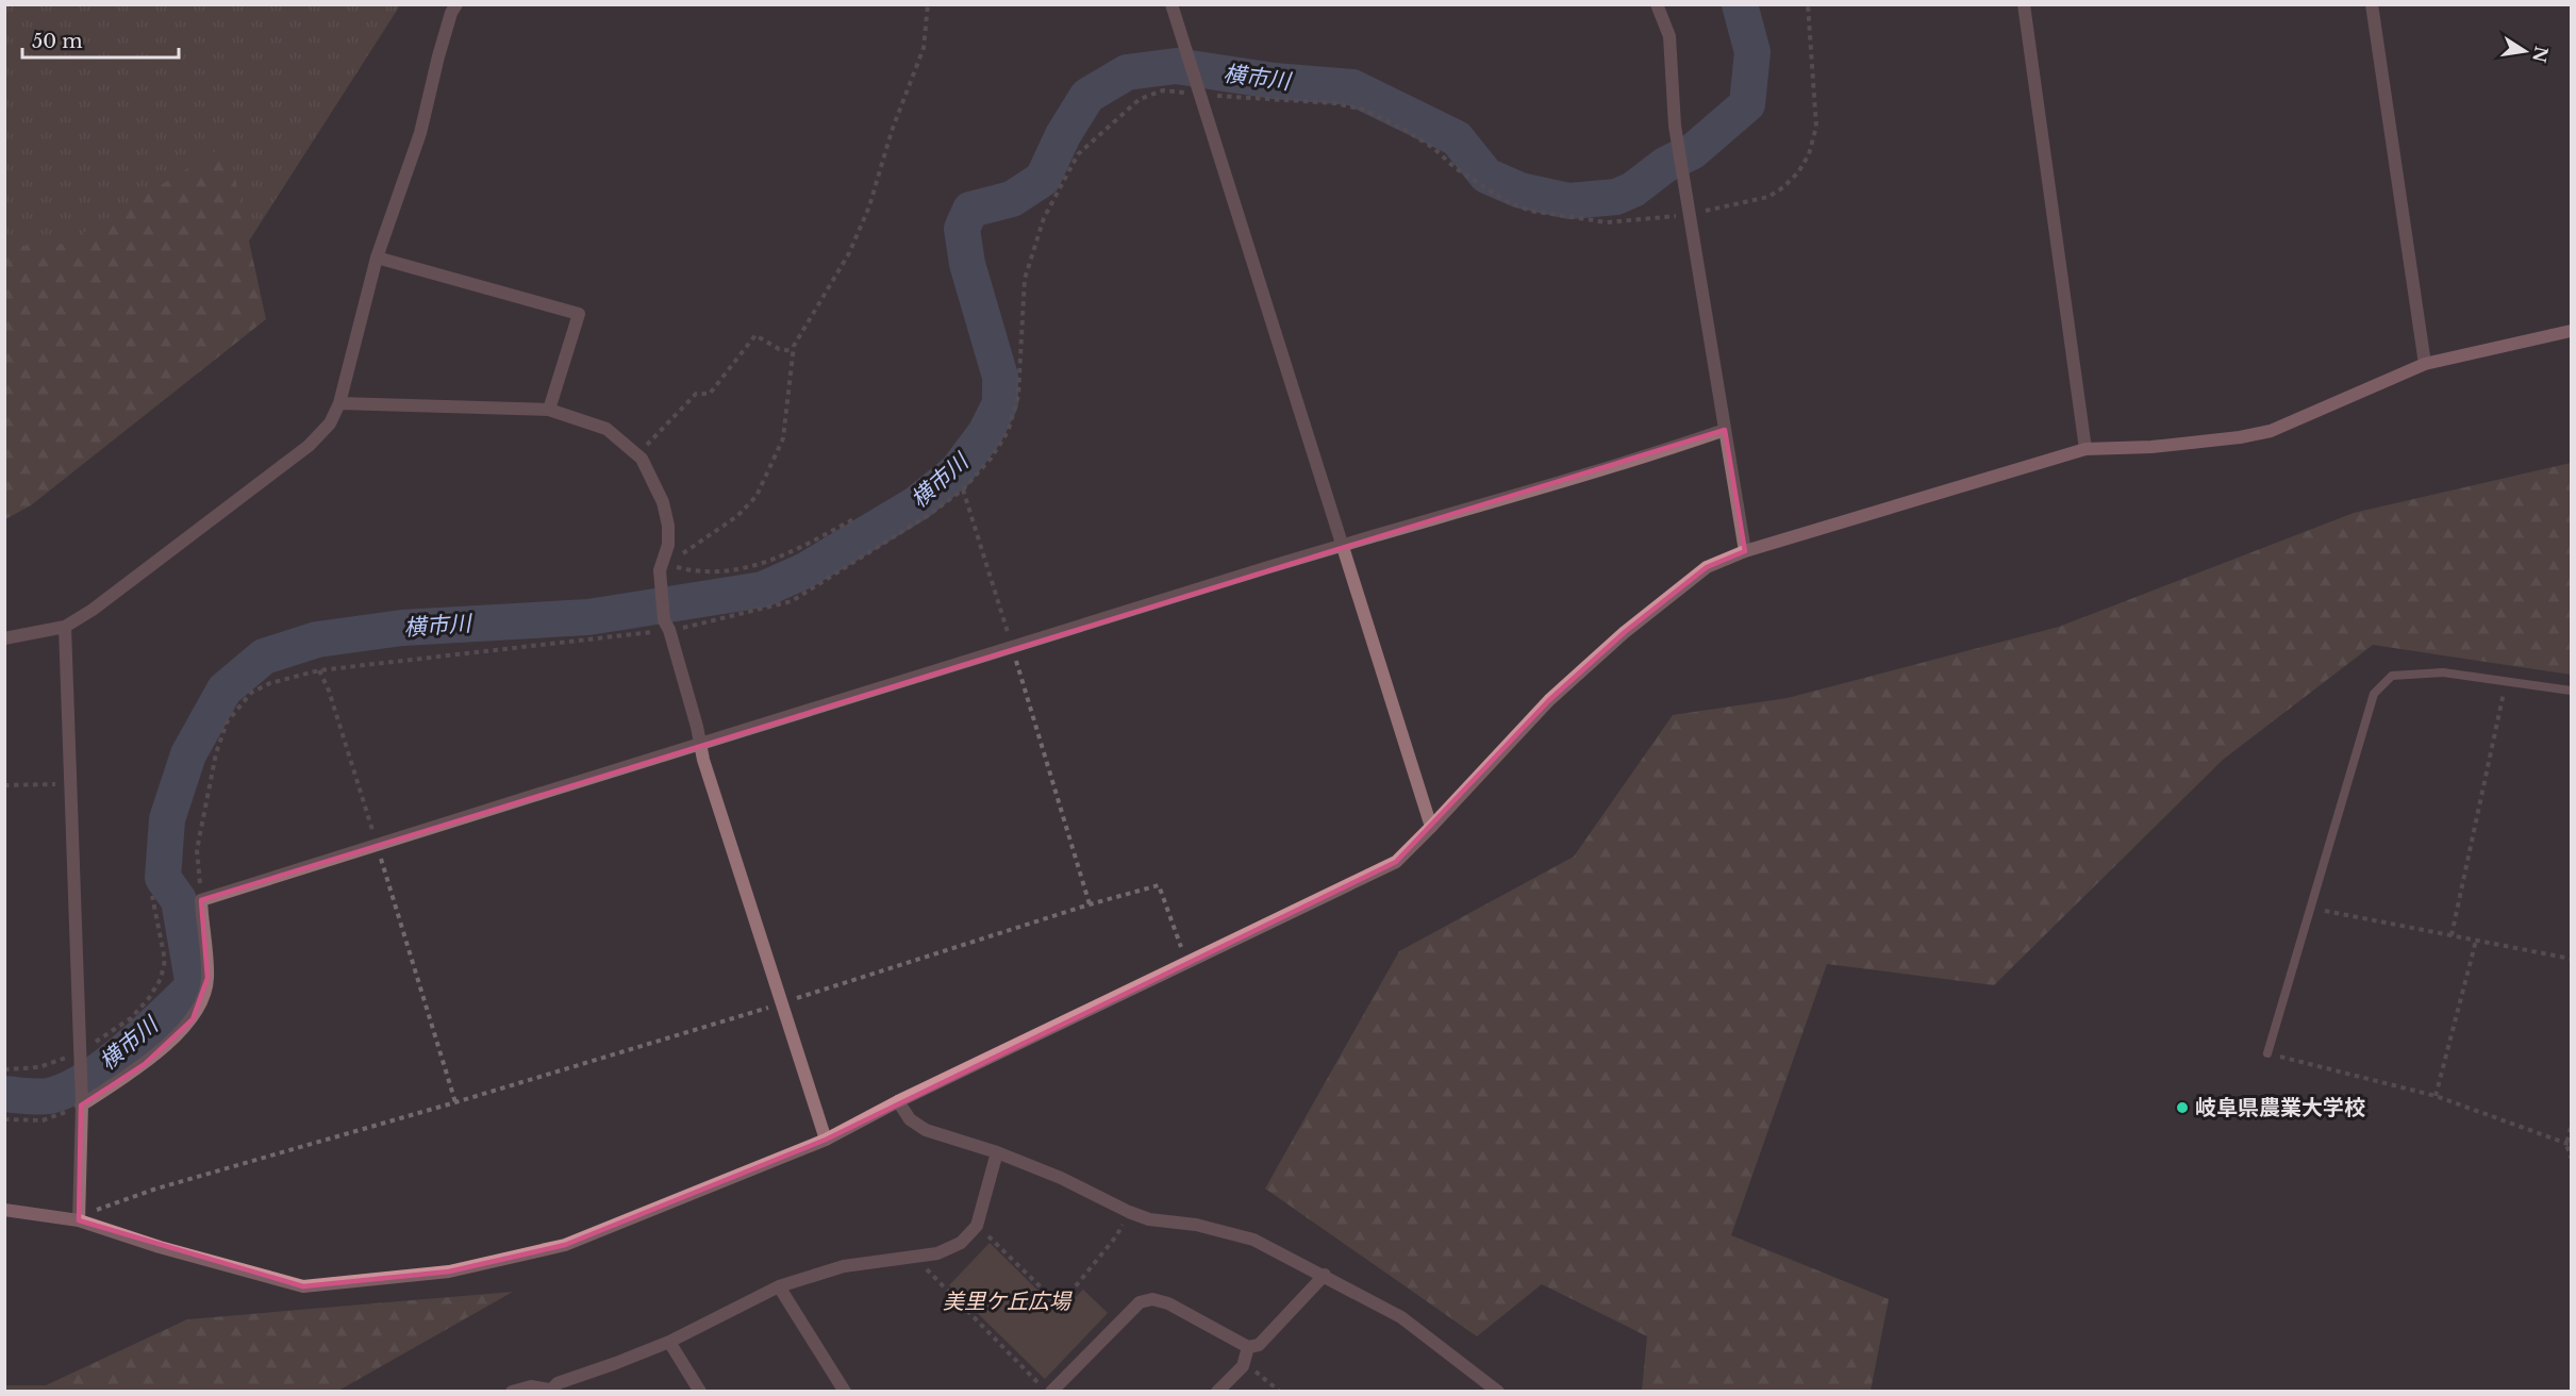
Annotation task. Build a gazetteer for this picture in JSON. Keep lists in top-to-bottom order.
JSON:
{
  "water": ["横市川"],
  "parks": ["美里ケ丘広場"],
  "places": ["岐阜県農業大学校"],
  "scale_bar": "50 m",
  "north": "right"
}
